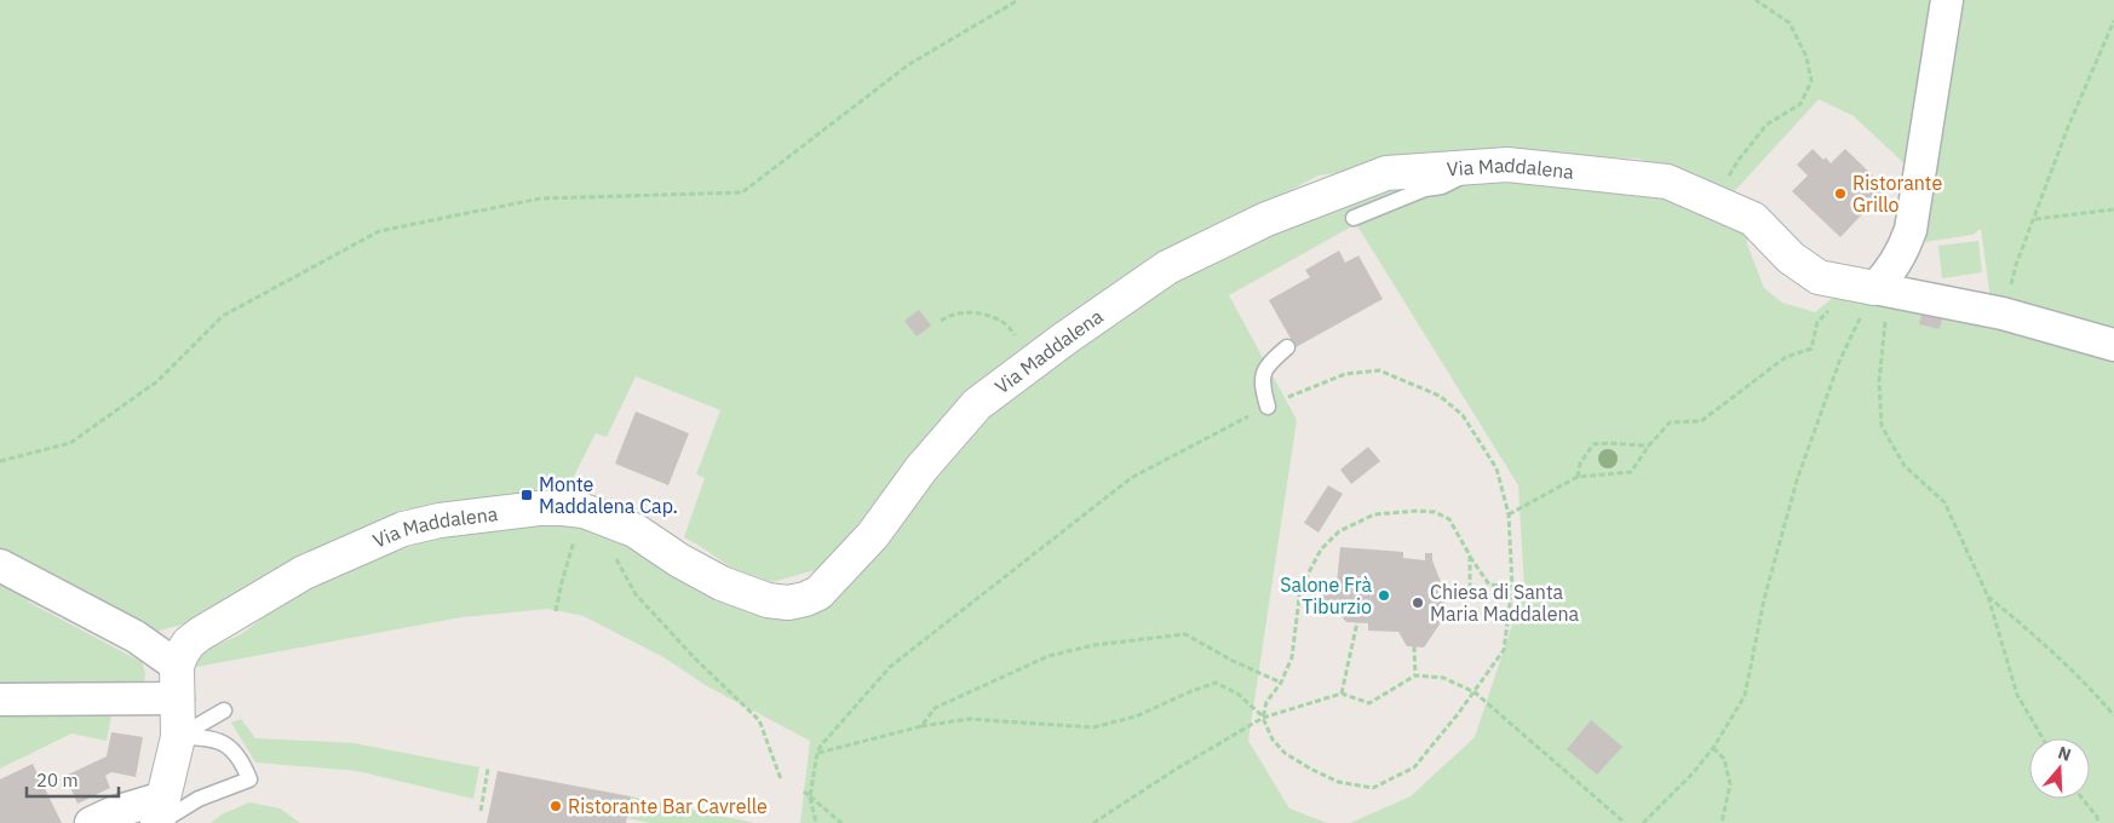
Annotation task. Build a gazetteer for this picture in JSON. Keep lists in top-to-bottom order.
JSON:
{
  "streets": {
    "street": ["Via Maddalena"]
  },
  "places": {
    "other": [
      "Ristorante Grillo",
      "Salone Frà Tiburzio",
      "Chiesa di Santa Maria Maddalena",
      "Ristorante Bar Cavrelle"
    ],
    "transit": ["Monte Maddalena Cap."]
  },
  "scale_bar": "20 m",
  "north": "top"
}
